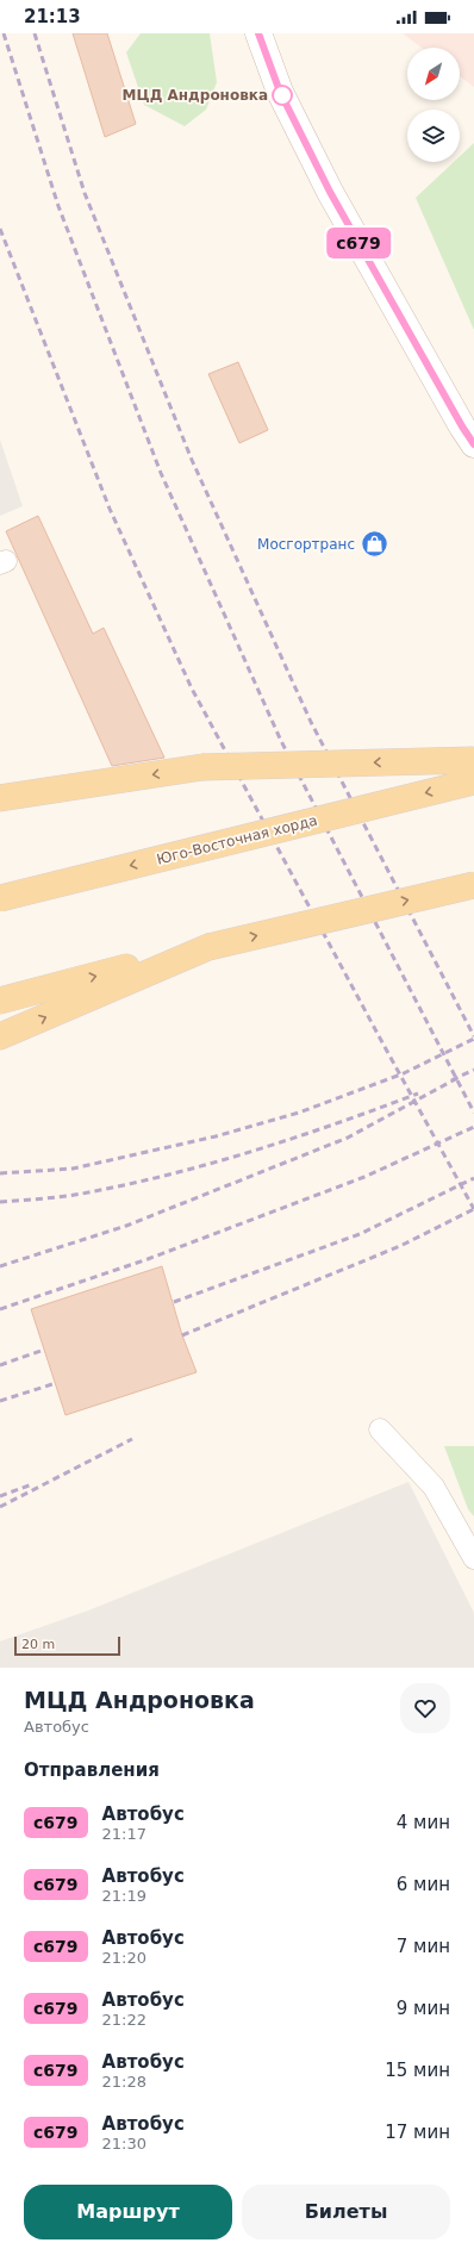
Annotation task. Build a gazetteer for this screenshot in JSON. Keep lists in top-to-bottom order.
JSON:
{
  "streets": {
    "main road": ["Юго-Восточная хорда"]
  },
  "places": {
    "other": ["МЦД Андроновка"],
    "shop": ["Мосгортранс"]
  },
  "lines": ["bus line с679"],
  "scale_bar": "20 m",
  "north": "bottom left",
  "page": {
    "status": "21:13",
    "on_map": "с679",
    "scale": "20 m",
    "heading": [
      ["МЦД Андроновка", "Автобус"],
      "Отправления"
    ],
    "list": [
      {
        "mark": "с679",
        "name": "Автобус",
        "note": "21:17",
        "value": "4 мин"
      },
      {
        "mark": "с679",
        "name": "Автобус",
        "note": "21:19",
        "value": "6 мин"
      },
      {
        "mark": "с679",
        "name": "Автобус",
        "note": "21:20",
        "value": "7 мин"
      },
      {
        "mark": "с679",
        "name": "Автобус",
        "note": "21:22",
        "value": "9 мин"
      },
      {
        "mark": "с679",
        "name": "Автобус",
        "note": "21:28",
        "value": "15 мин"
      },
      {
        "mark": "с679",
        "name": "Автобус",
        "note": "21:30",
        "value": "17 мин"
      }
    ],
    "buttons": ["Маршрут", "Билеты"]
  }
}
